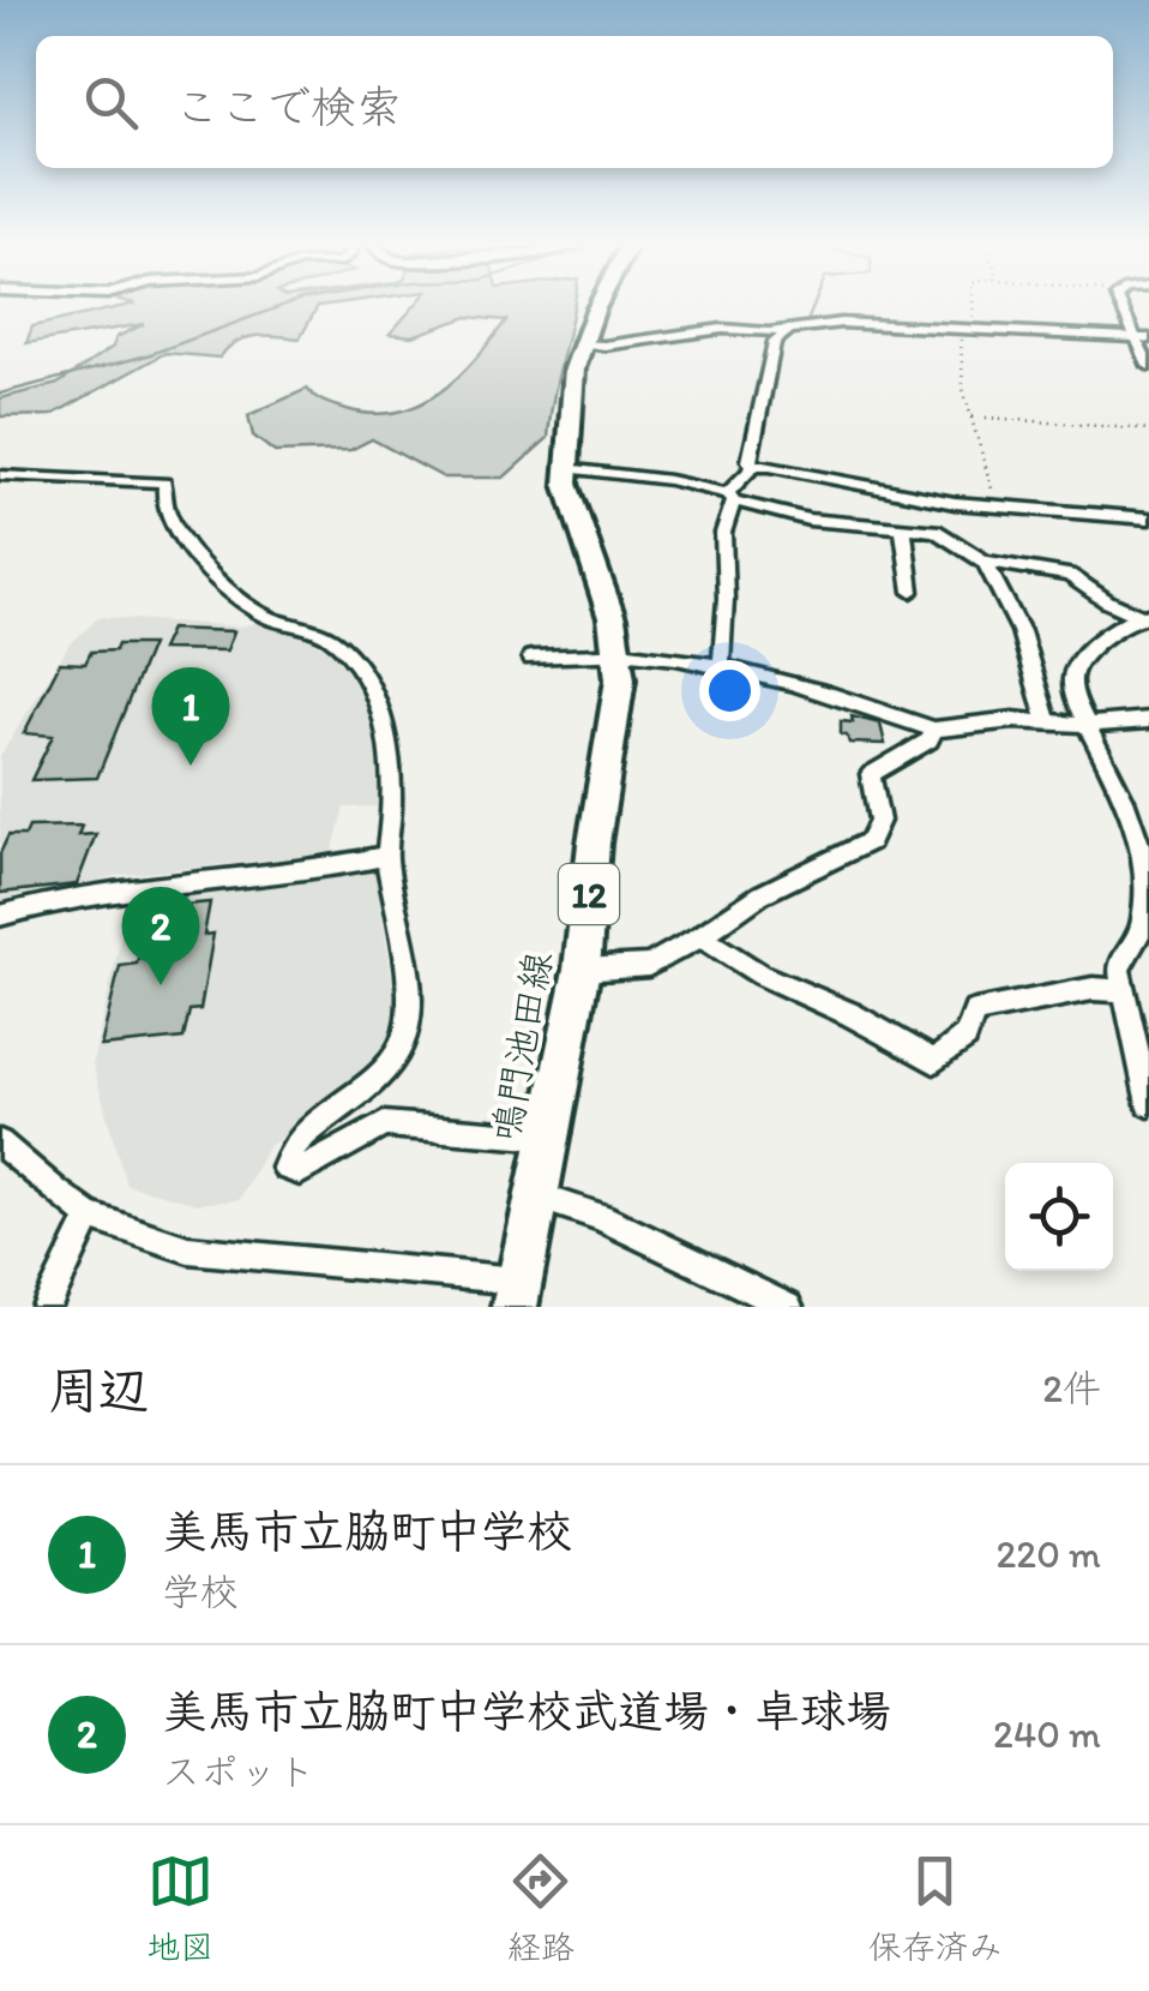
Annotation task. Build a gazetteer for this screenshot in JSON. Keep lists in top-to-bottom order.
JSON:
{
  "streets": {
    "main road": ["12", "鳴門池田線"]
  },
  "page": {
    "search": "ここで検索",
    "pins": ["1", "2"],
    "heading": ["周辺", "2件"],
    "list": [
      {
        "mark": "1",
        "name": "美馬市立脇町中学校",
        "note": "学校",
        "value": "220 m"
      },
      {
        "mark": "2",
        "name": "美馬市立脇町中学校武道場・卓球場",
        "note": "スポット",
        "value": "240 m"
      }
    ],
    "nav": ["地図", "経路", "保存済み"]
  }
}
